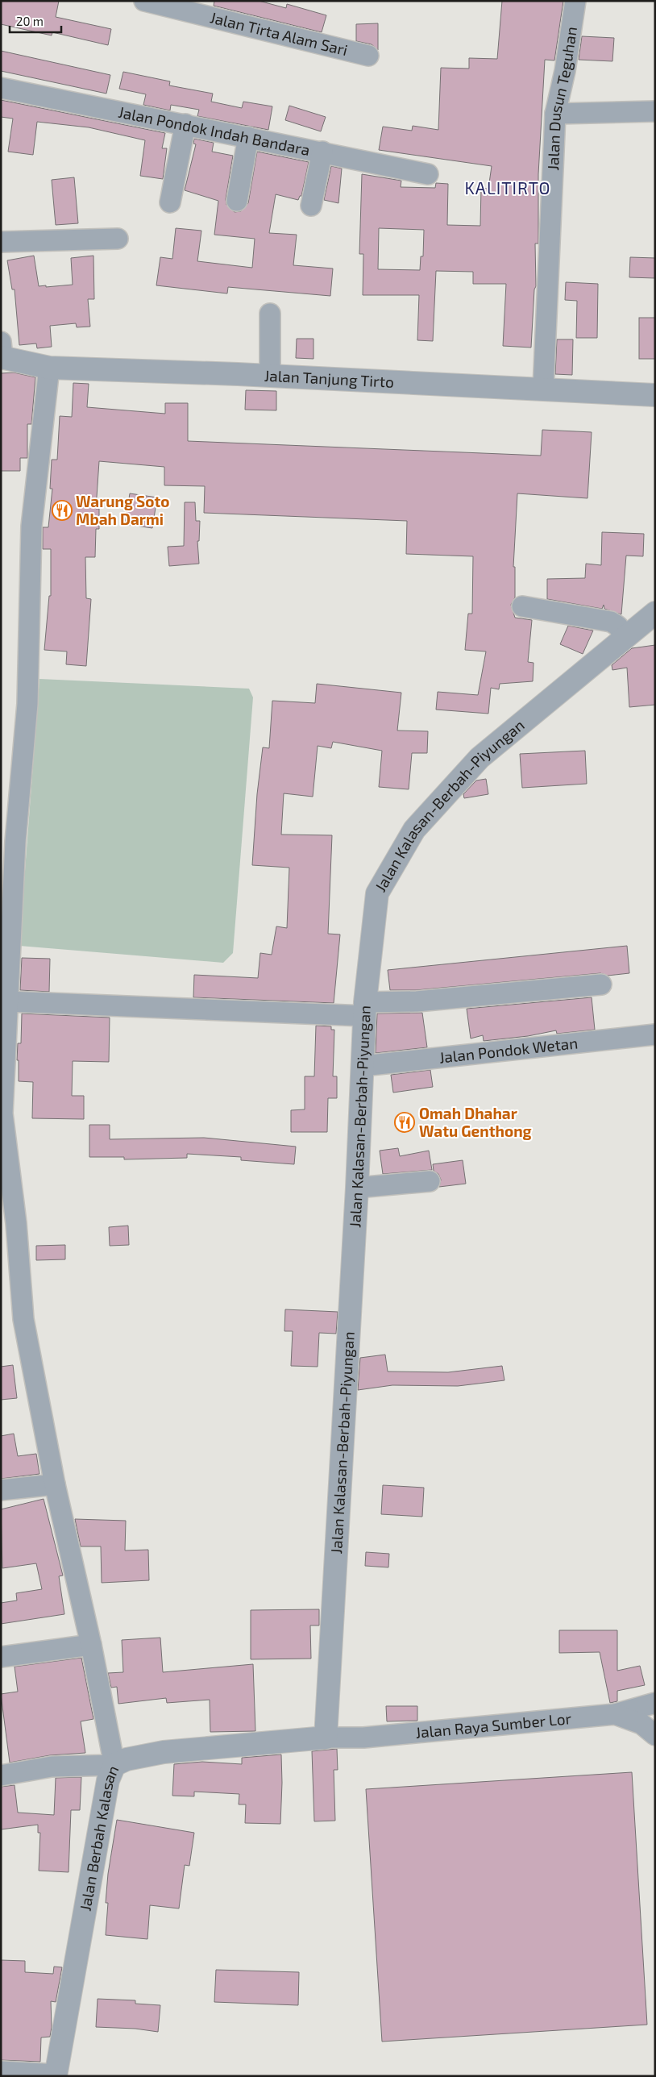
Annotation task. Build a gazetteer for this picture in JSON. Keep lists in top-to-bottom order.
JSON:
{
  "streets": {
    "street": [
      "Jalan Tirta Alam Sari",
      "Jalan Dusun Teguhan",
      "Jalan Pondok Indah Bandara",
      "Jalan Tanjung Tirto",
      "Jalan Kalasan-Berbah-Piyungan",
      "Jalan Pondok Wetan",
      "Jalan Raya Sumber Lor",
      "Jalan Berbah Kalasan"
    ]
  },
  "crossings": [
    ["Jalan Dusun Teguhan", "Jalan Tanjung Tirto"],
    ["Jalan Kalasan-Berbah-Piyungan", "Jalan Pondok Wetan"],
    ["Jalan Kalasan-Berbah-Piyungan", "Jalan Raya Sumber Lor"],
    ["Jalan Kalasan-Berbah-Piyungan", "Jalan Berbah Kalasan"],
    ["Jalan Raya Sumber Lor", "Jalan Berbah Kalasan"]
  ],
  "districts": ["KALITIRTO"],
  "places": {
    "restaurant": ["Warung Soto Mbah Darmi", "Omah Dhahar Watu Genthong"]
  },
  "scale_bar": "20 m"
}
